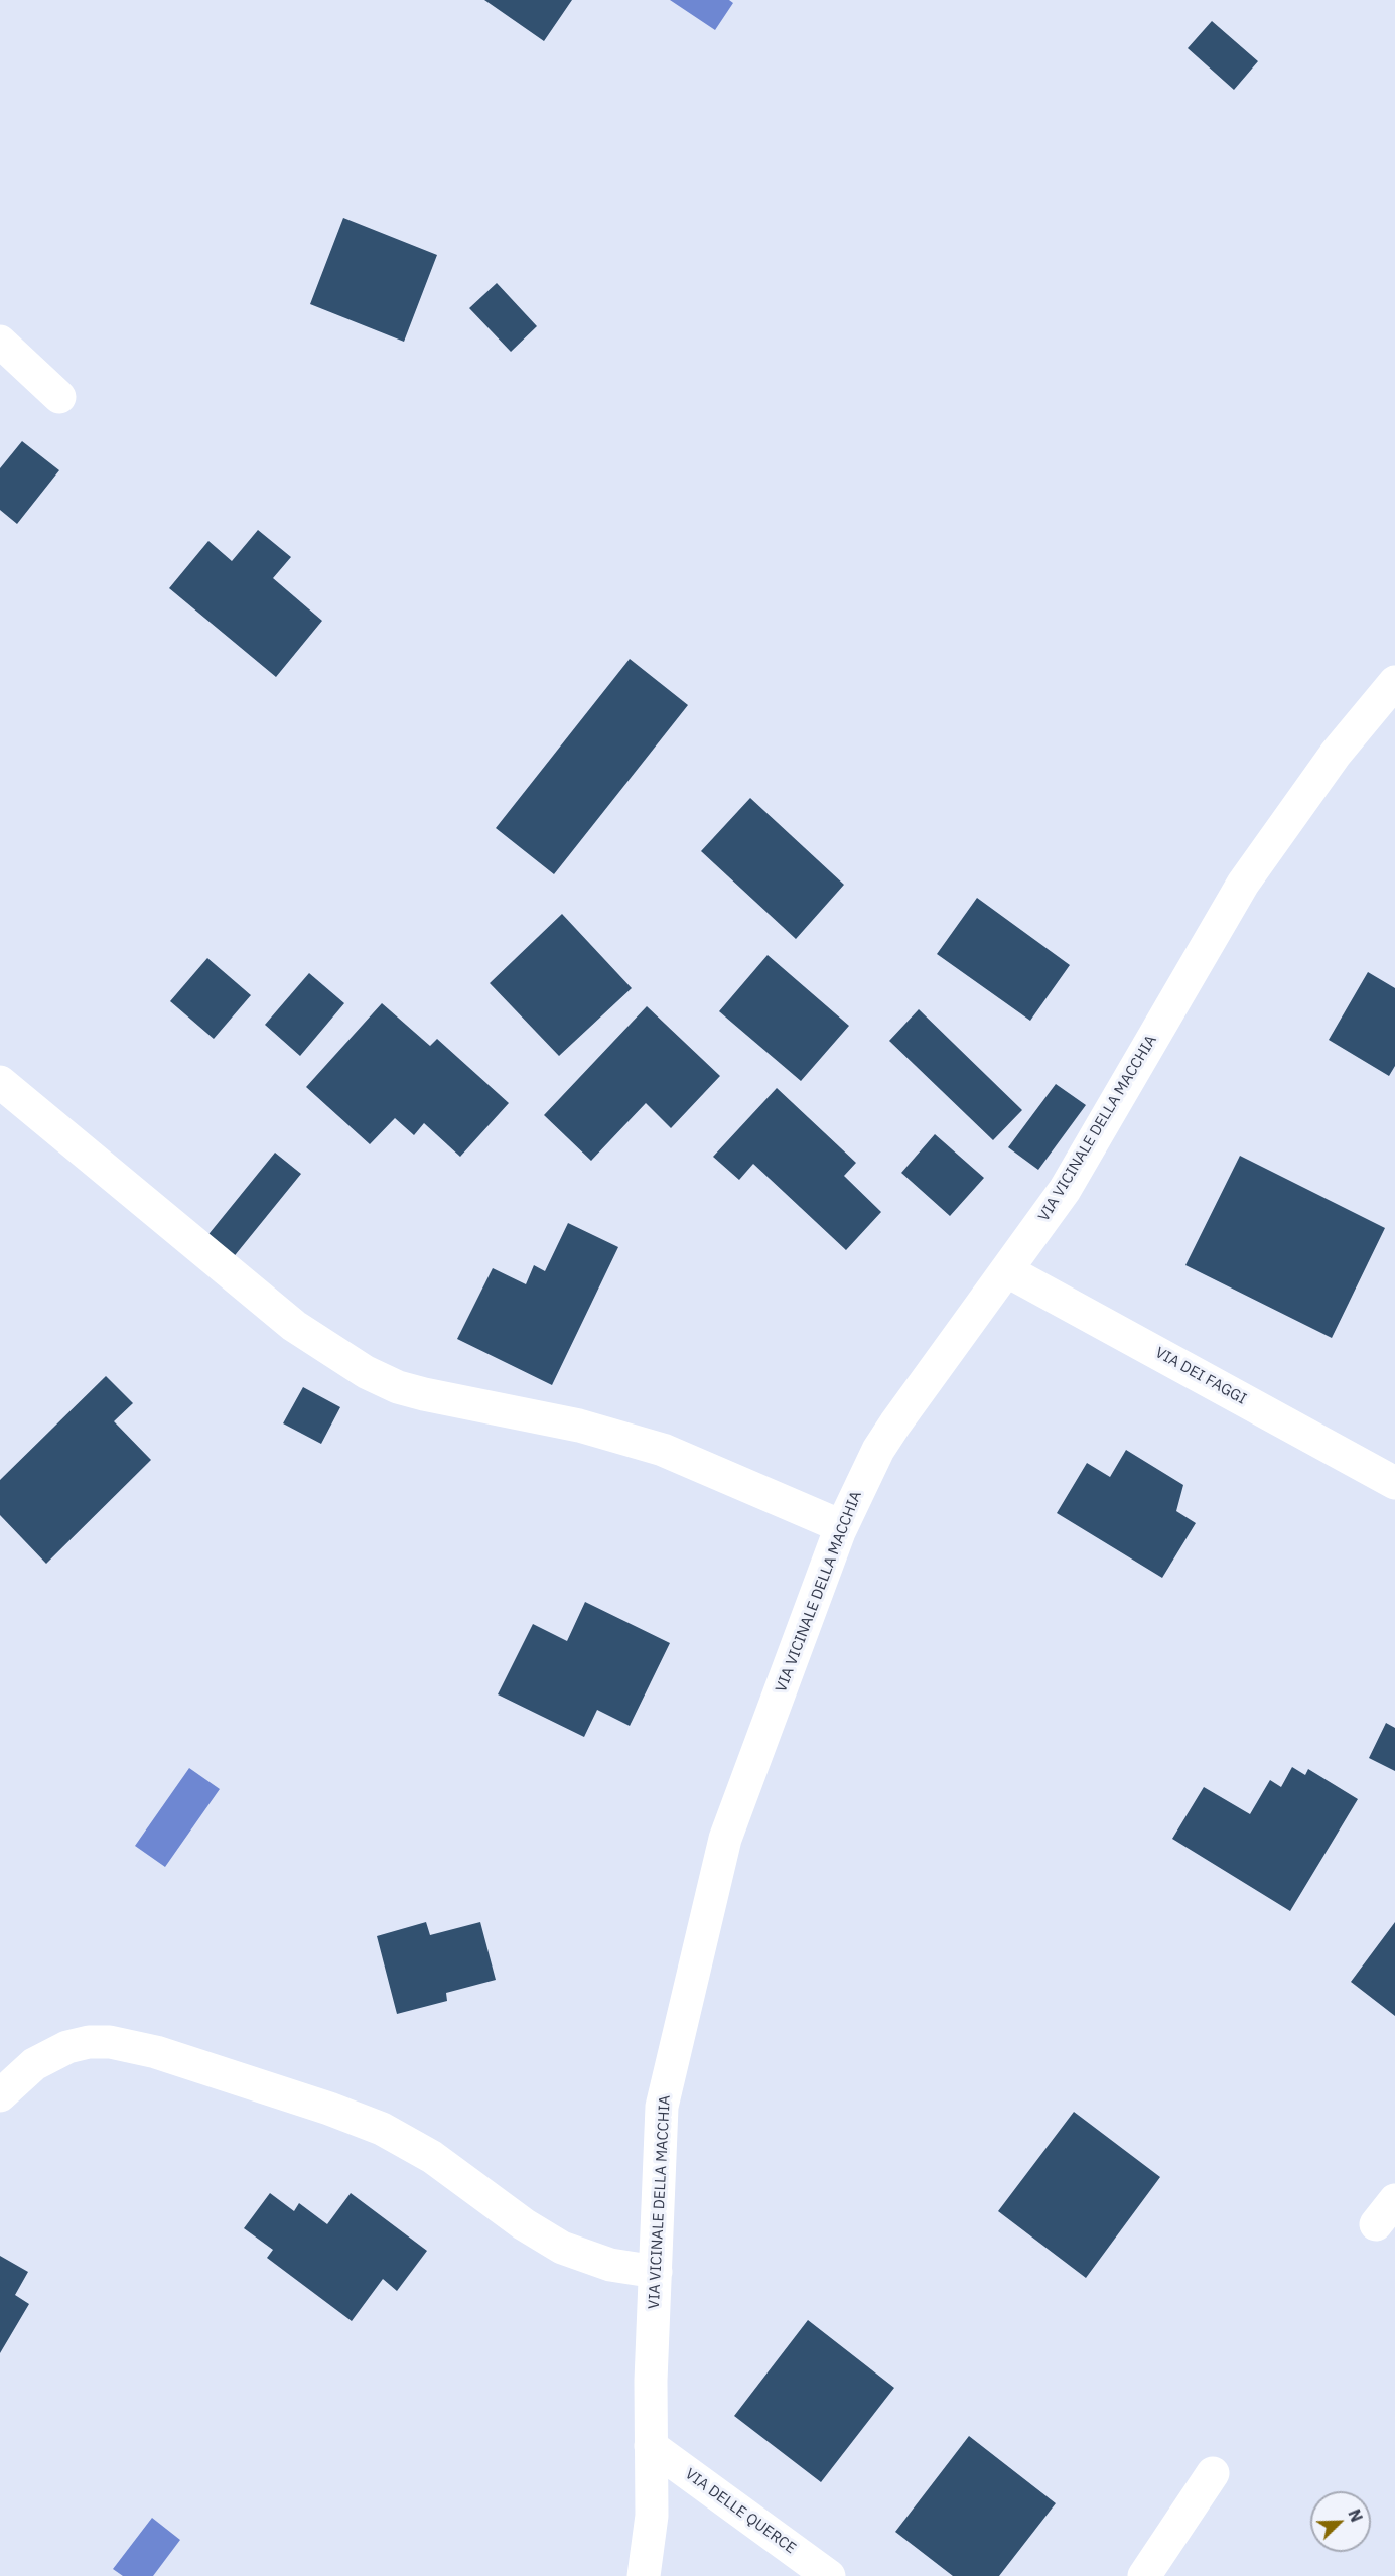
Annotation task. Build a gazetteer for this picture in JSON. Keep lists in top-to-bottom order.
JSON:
{
  "streets": {
    "street": ["VIA VICINALE DELLA MACCHIA", "VIA DEI FAGGI", "VIA DELLE QUERCE"]
  },
  "crossings": [
    ["VIA VICINALE DELLA MACCHIA", "VIA DEI FAGGI"],
    ["VIA VICINALE DELLA MACCHIA", "VIA DELLE QUERCE"]
  ],
  "north": "top right"
}
